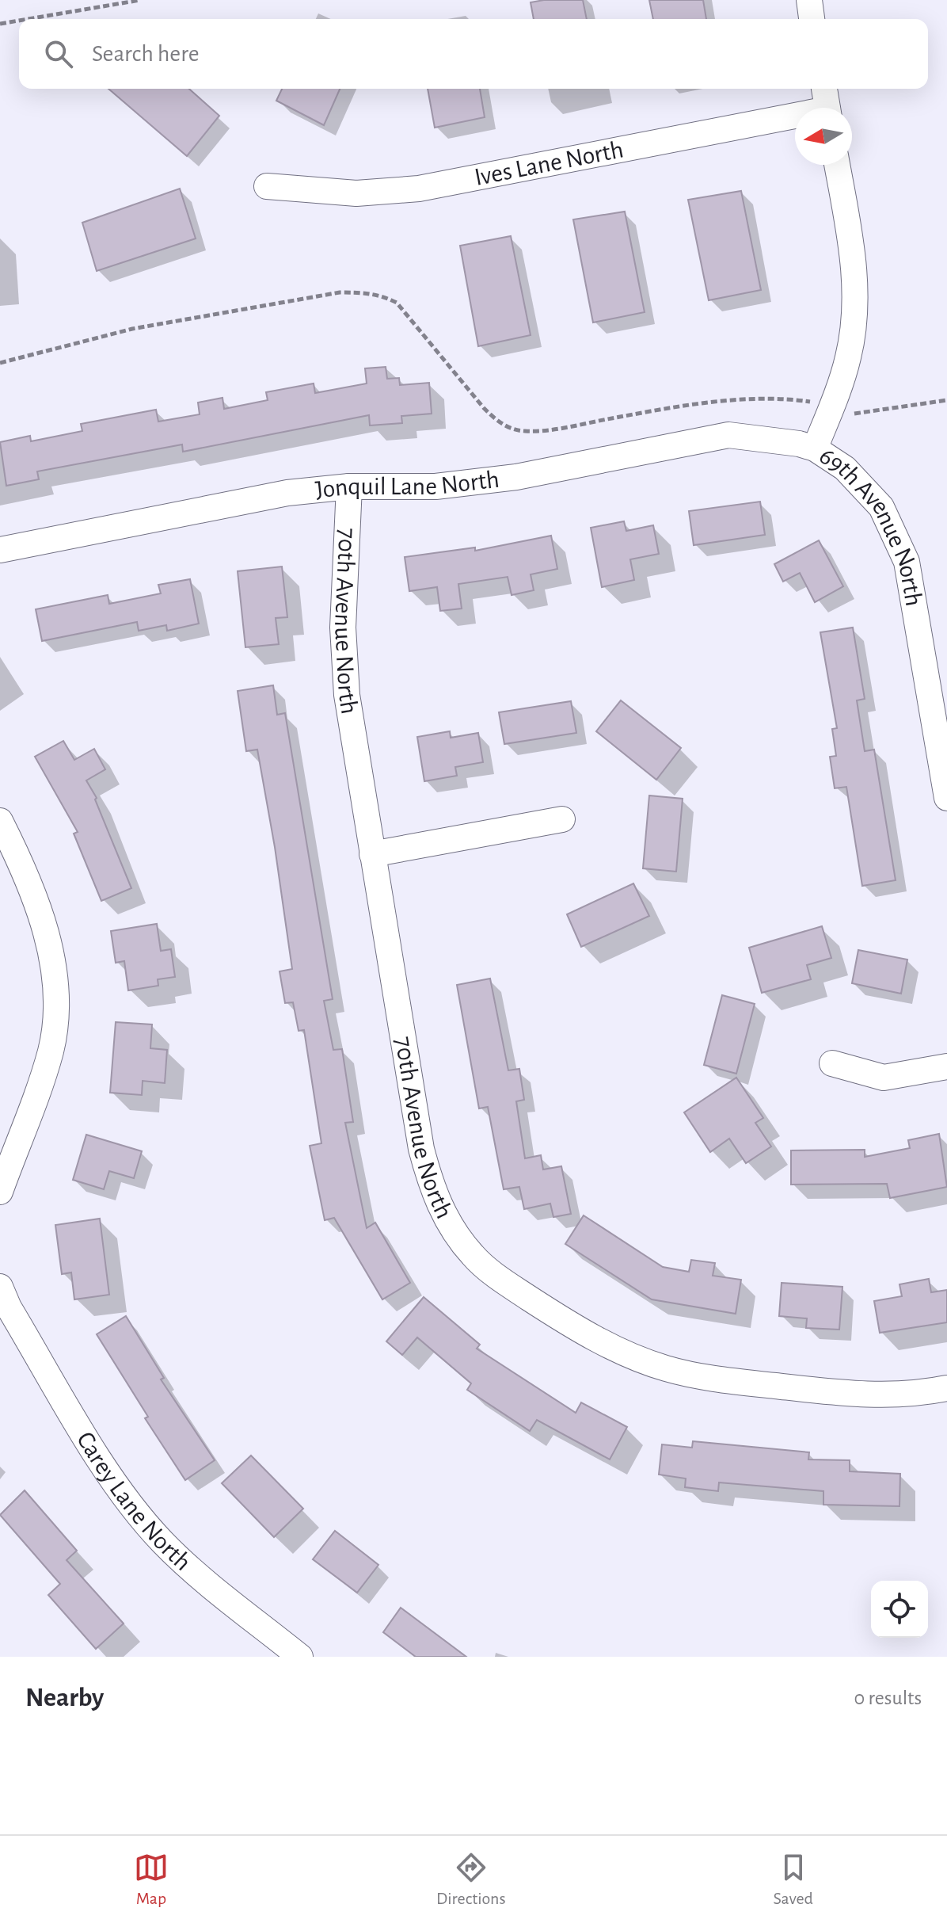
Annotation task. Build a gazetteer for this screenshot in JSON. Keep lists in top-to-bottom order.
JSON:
{
  "streets": {
    "street": [
      "Ives Lane North",
      "Jonquil Lane North",
      "69th Avenue North",
      "70th Avenue North",
      "Carey Lane North"
    ]
  },
  "crossings": [
    ["Jonquil Lane North", "69th Avenue North"],
    ["Jonquil Lane North", "70th Avenue North"]
  ],
  "north": "left",
  "page": {
    "search": "Search here",
    "heading": ["Nearby", "0 results"],
    "nav": ["Map", "Directions", "Saved"]
  }
}
